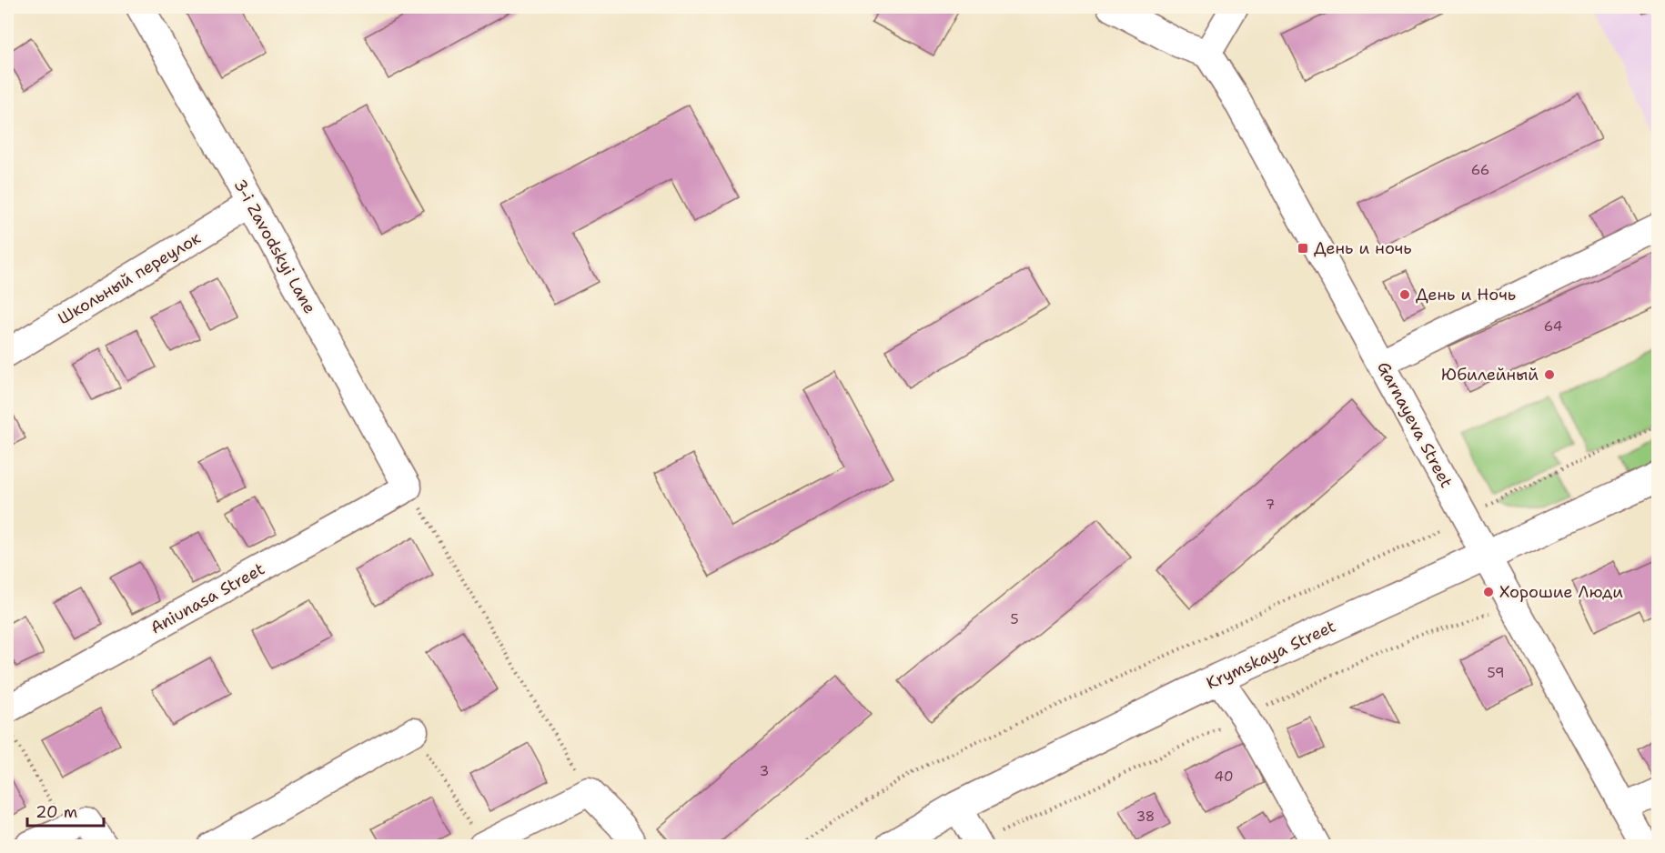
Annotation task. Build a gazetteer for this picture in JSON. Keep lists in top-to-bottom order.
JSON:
{
  "streets": {
    "main road": ["Krymskaya Street"],
    "street": [
      "3-i Zavodskyi Lane",
      "Школьный переулок",
      "Garnayeva Street",
      "Aniunasa Street"
    ]
  },
  "crossings": [
    ["3-i Zavodskyi Lane", "Школьный переулок"],
    ["3-i Zavodskyi Lane", "Aniunasa Street"],
    ["Garnayeva Street", "Krymskaya Street"]
  ],
  "places": {
    "transit": ["День и ночь"],
    "other": ["День и Ночь", "Юбилейный", "Хорошие Люди"]
  },
  "house_numbers": [
    "66",
    "64",
    "7",
    "5",
    "59",
    "3",
    "40",
    "38"
  ],
  "scale_bar": "20 m"
}
